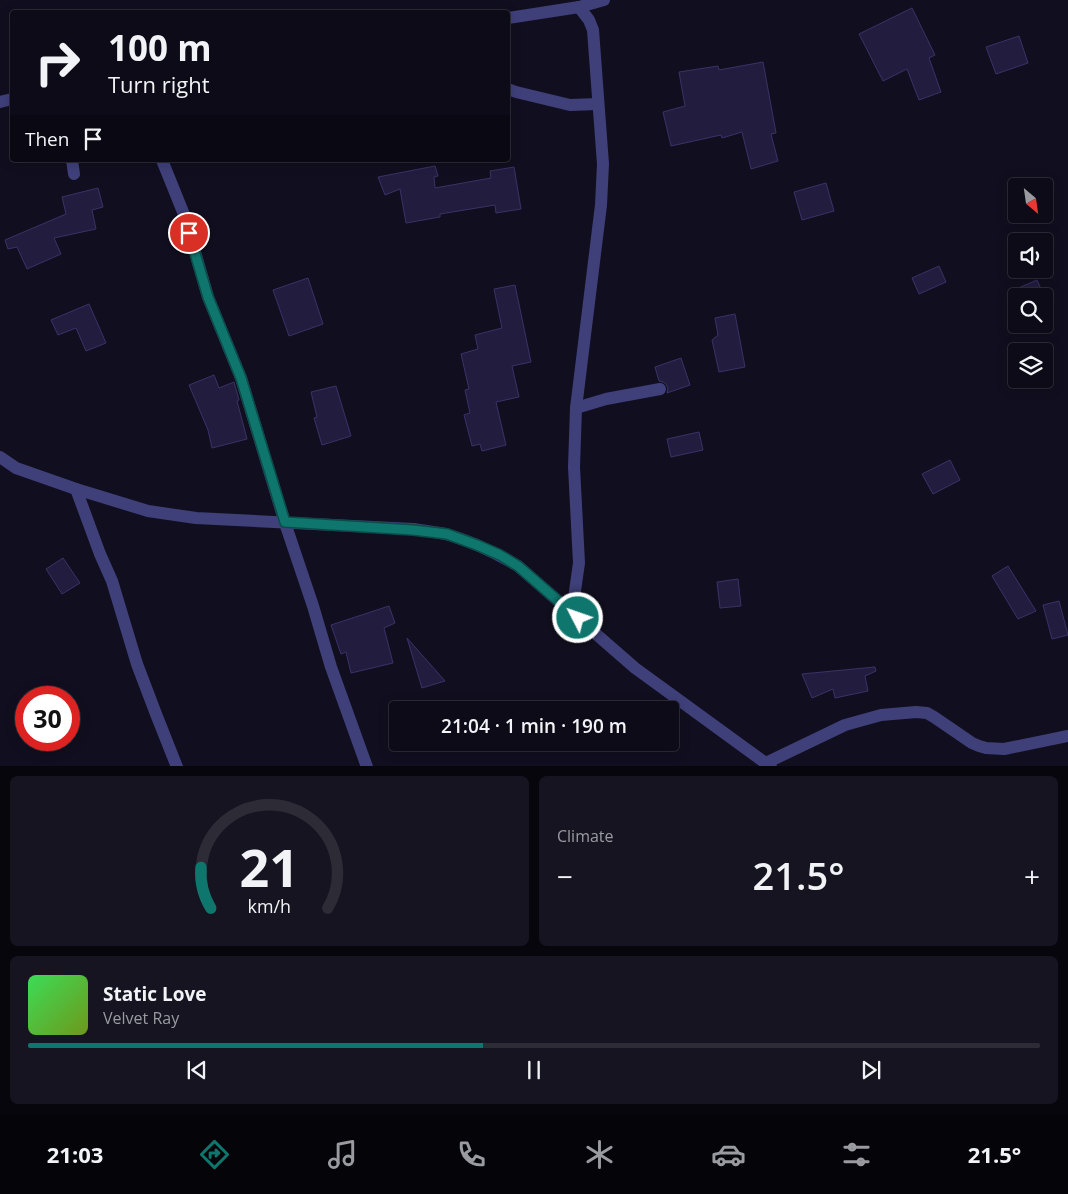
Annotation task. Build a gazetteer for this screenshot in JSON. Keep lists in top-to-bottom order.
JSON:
{
  "north": "bottom right",
  "page": {
    "turn": ["100 m", "Turn right"],
    "then": "Then",
    "limit": "30",
    "trip": "21:04 · 1 min · 190 m",
    "tile": "Climate",
    "heat": ["−", "21.5°", "+"],
    "song": ["Static Love", "Velvet Ray"],
    "tabs": ["21:03", "21.5°"],
    "gauge": ["21", "km/h"]
  }
}
